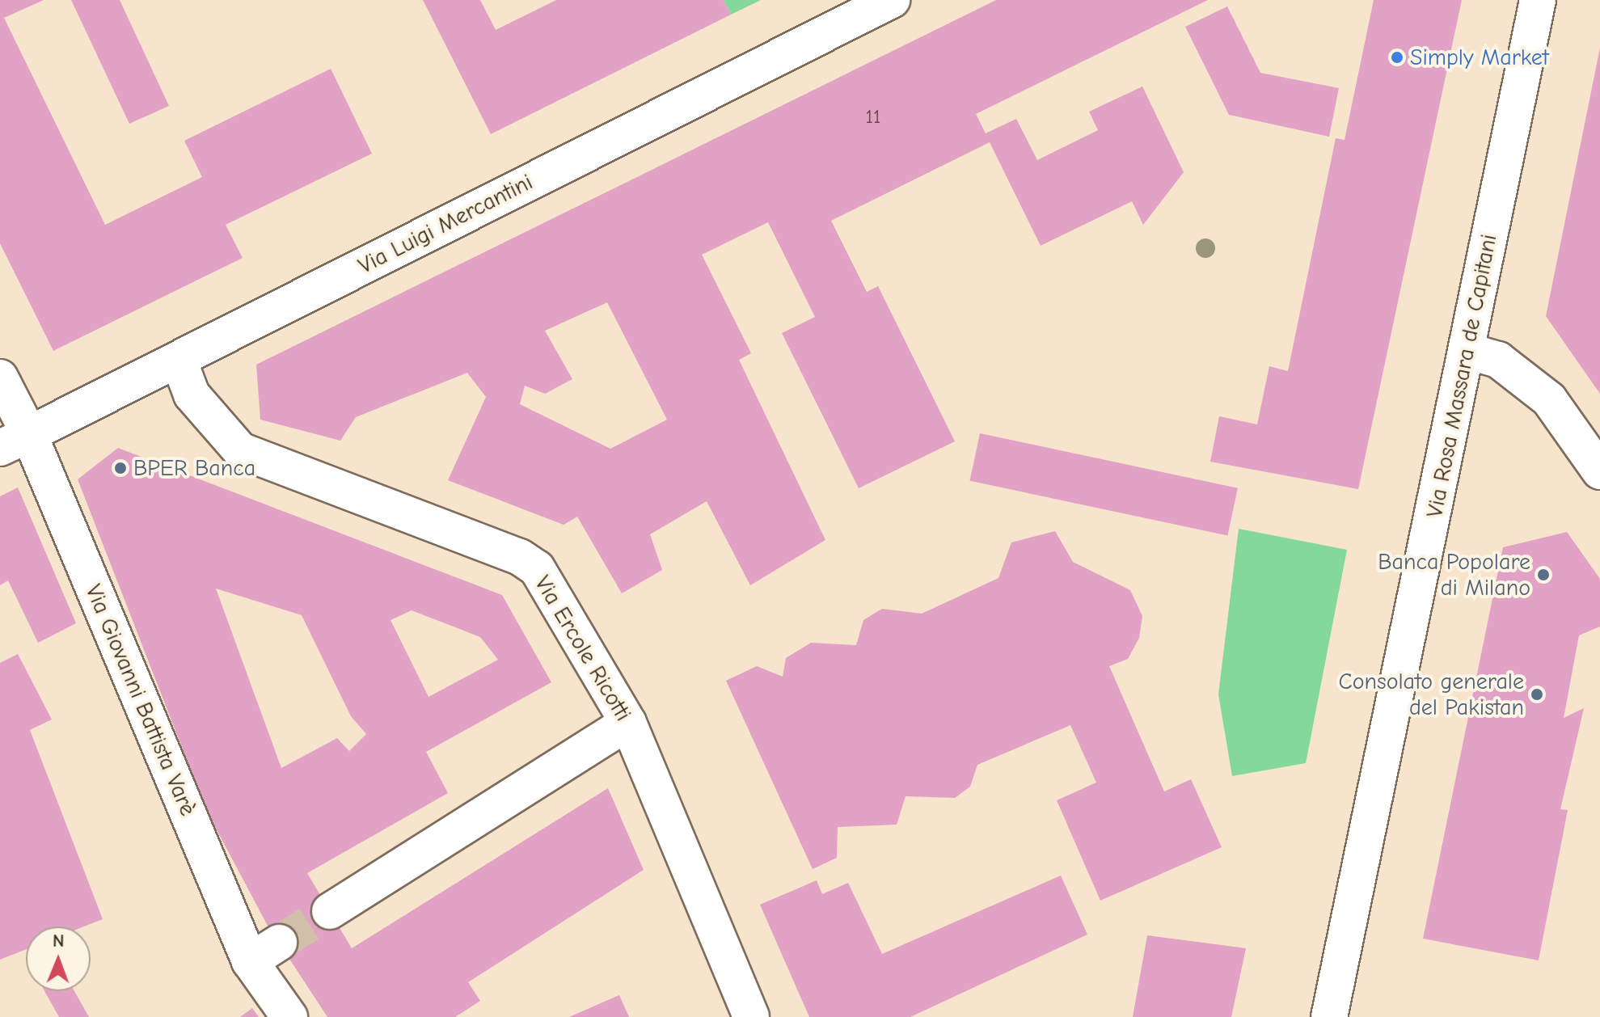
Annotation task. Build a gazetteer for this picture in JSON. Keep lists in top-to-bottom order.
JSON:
{
  "streets": {
    "street": [
      "Via Luigi Mercantini",
      "Via Rosa Massara de Capitani",
      "Via Ercole Ricotti",
      "Via Giovanni Battista Varè"
    ]
  },
  "crossings": [
    ["Via Luigi Mercantini", "Via Ercole Ricotti"],
    ["Via Luigi Mercantini", "Via Giovanni Battista Varè"]
  ],
  "places": [
    "Simply Market",
    "BPER Banca",
    "Banca Popolare di Milano",
    "Consolato generale del Pakistan"
  ],
  "house_numbers": ["11"],
  "north": "top"
}
